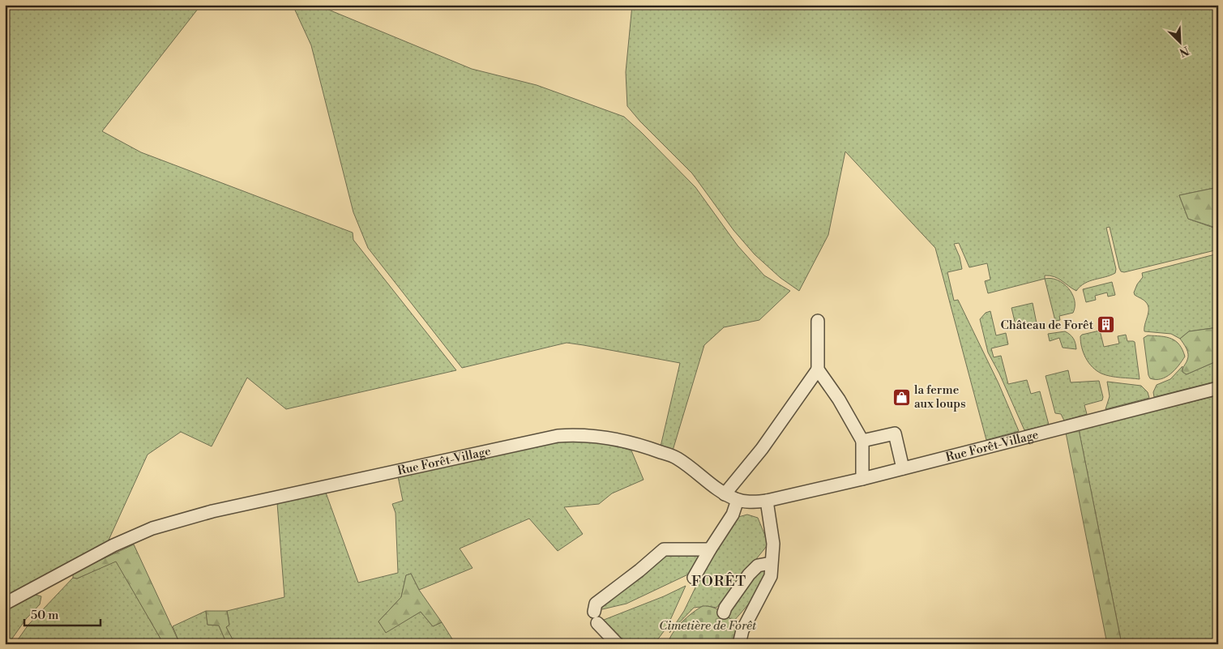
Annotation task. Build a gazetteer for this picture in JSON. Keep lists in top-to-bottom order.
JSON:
{
  "streets": {
    "street": ["Rue Forêt-Village"]
  },
  "districts": ["FORÊT"],
  "parks": ["Cimetière de Forêt"],
  "places": {
    "building": ["Château de Forêt"],
    "shop": ["la ferme aux loups"]
  },
  "scale_bar": "50 m",
  "north": "bottom right"
}
